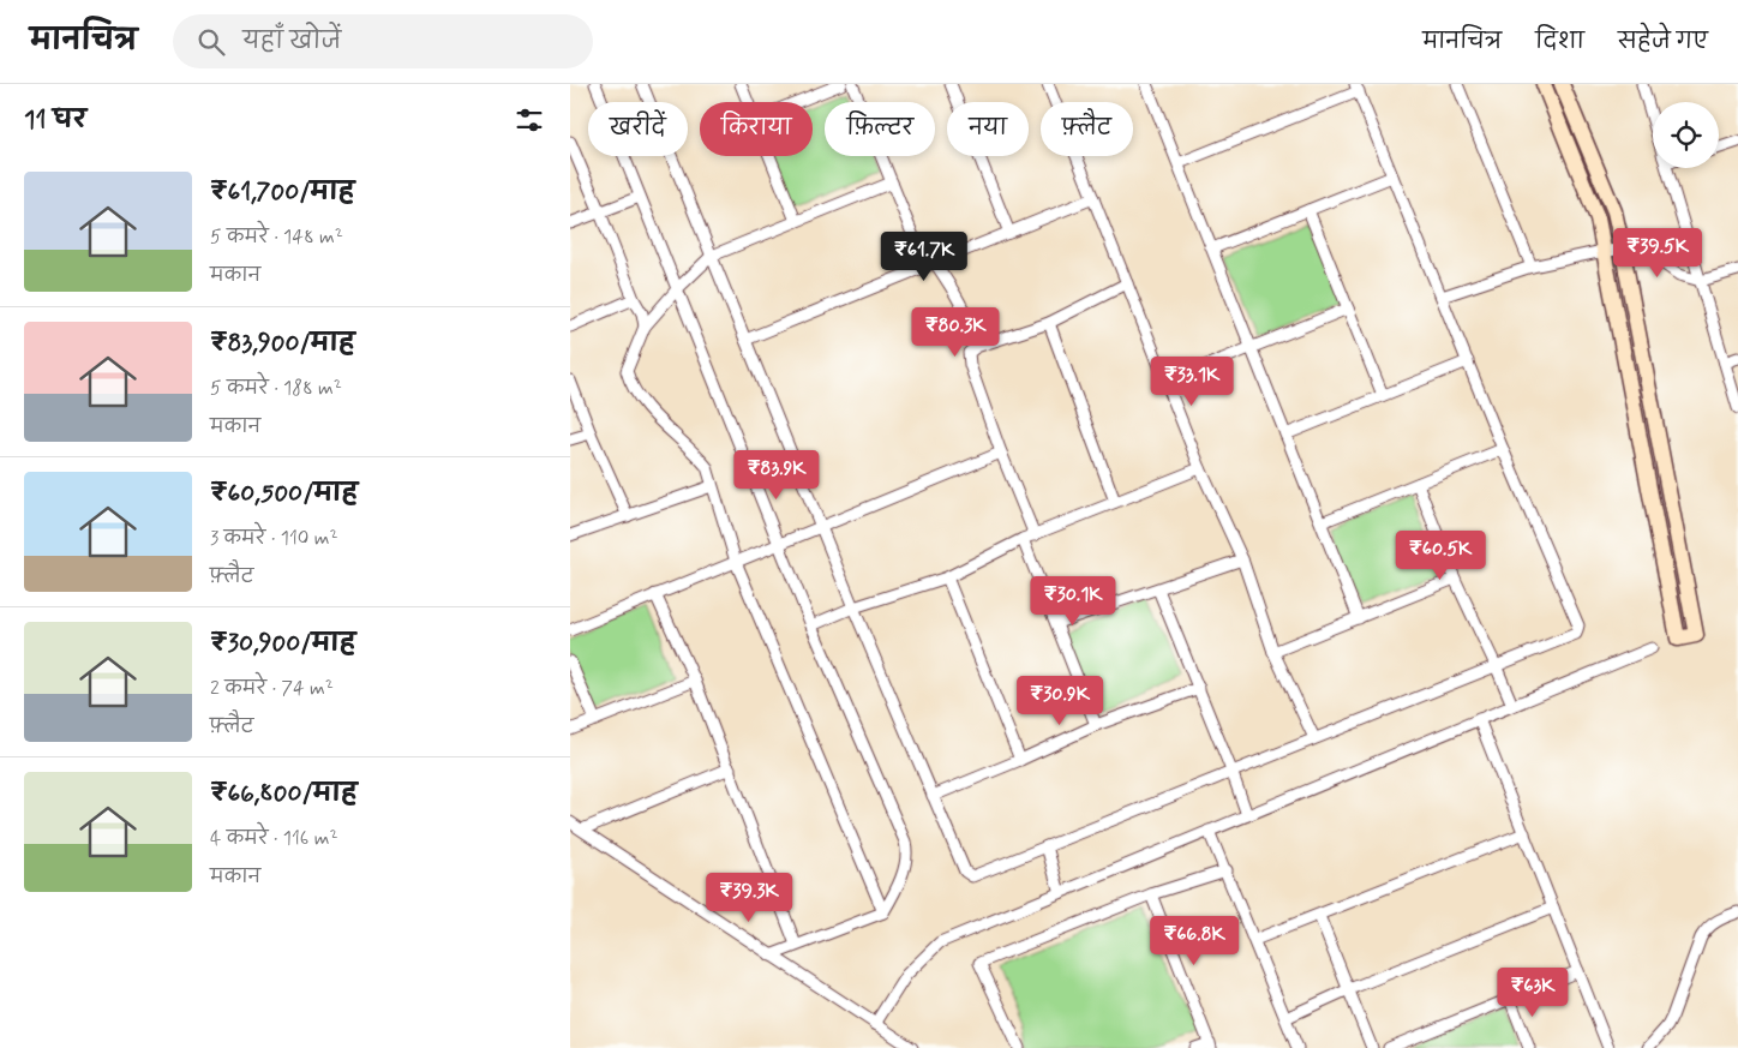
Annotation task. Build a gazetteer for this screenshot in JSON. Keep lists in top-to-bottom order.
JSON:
{
  "page": {
    "header": "मानचित्र",
    "search": "यहाँ खोजें",
    "nav": ["मानचित्र", "दिशा", "सहेजे गए"],
    "heading": "11 घर",
    "chip": [
      "खरीदें",
      "किराया",
      "फ़िल्टर",
      "नया",
      "फ़्लैट"
    ],
    "list": [
      {
        "name": "₹61,700/माह",
        "note": "5 कमरे · 148 m² · मकान"
      },
      {
        "name": "₹83,900/माह",
        "note": "5 कमरे · 188 m² · मकान"
      },
      {
        "name": "₹60,500/माह",
        "note": "3 कमरे · 110 m² · फ़्लैट"
      },
      {
        "name": "₹30,900/माह",
        "note": "2 कमरे · 74 m² · फ़्लैट"
      },
      {
        "name": "₹66,800/माह",
        "note": "4 कमरे · 116 m² · मकान"
      }
    ],
    "price": [
      "₹39.5K",
      "₹61.7K",
      "₹80.3K",
      "₹33.1K",
      "₹83.9K",
      "₹60.5K",
      "₹30.1K",
      "₹30.9K",
      "₹39.3K",
      "₹66.8K",
      "₹63K"
    ]
  }
}
